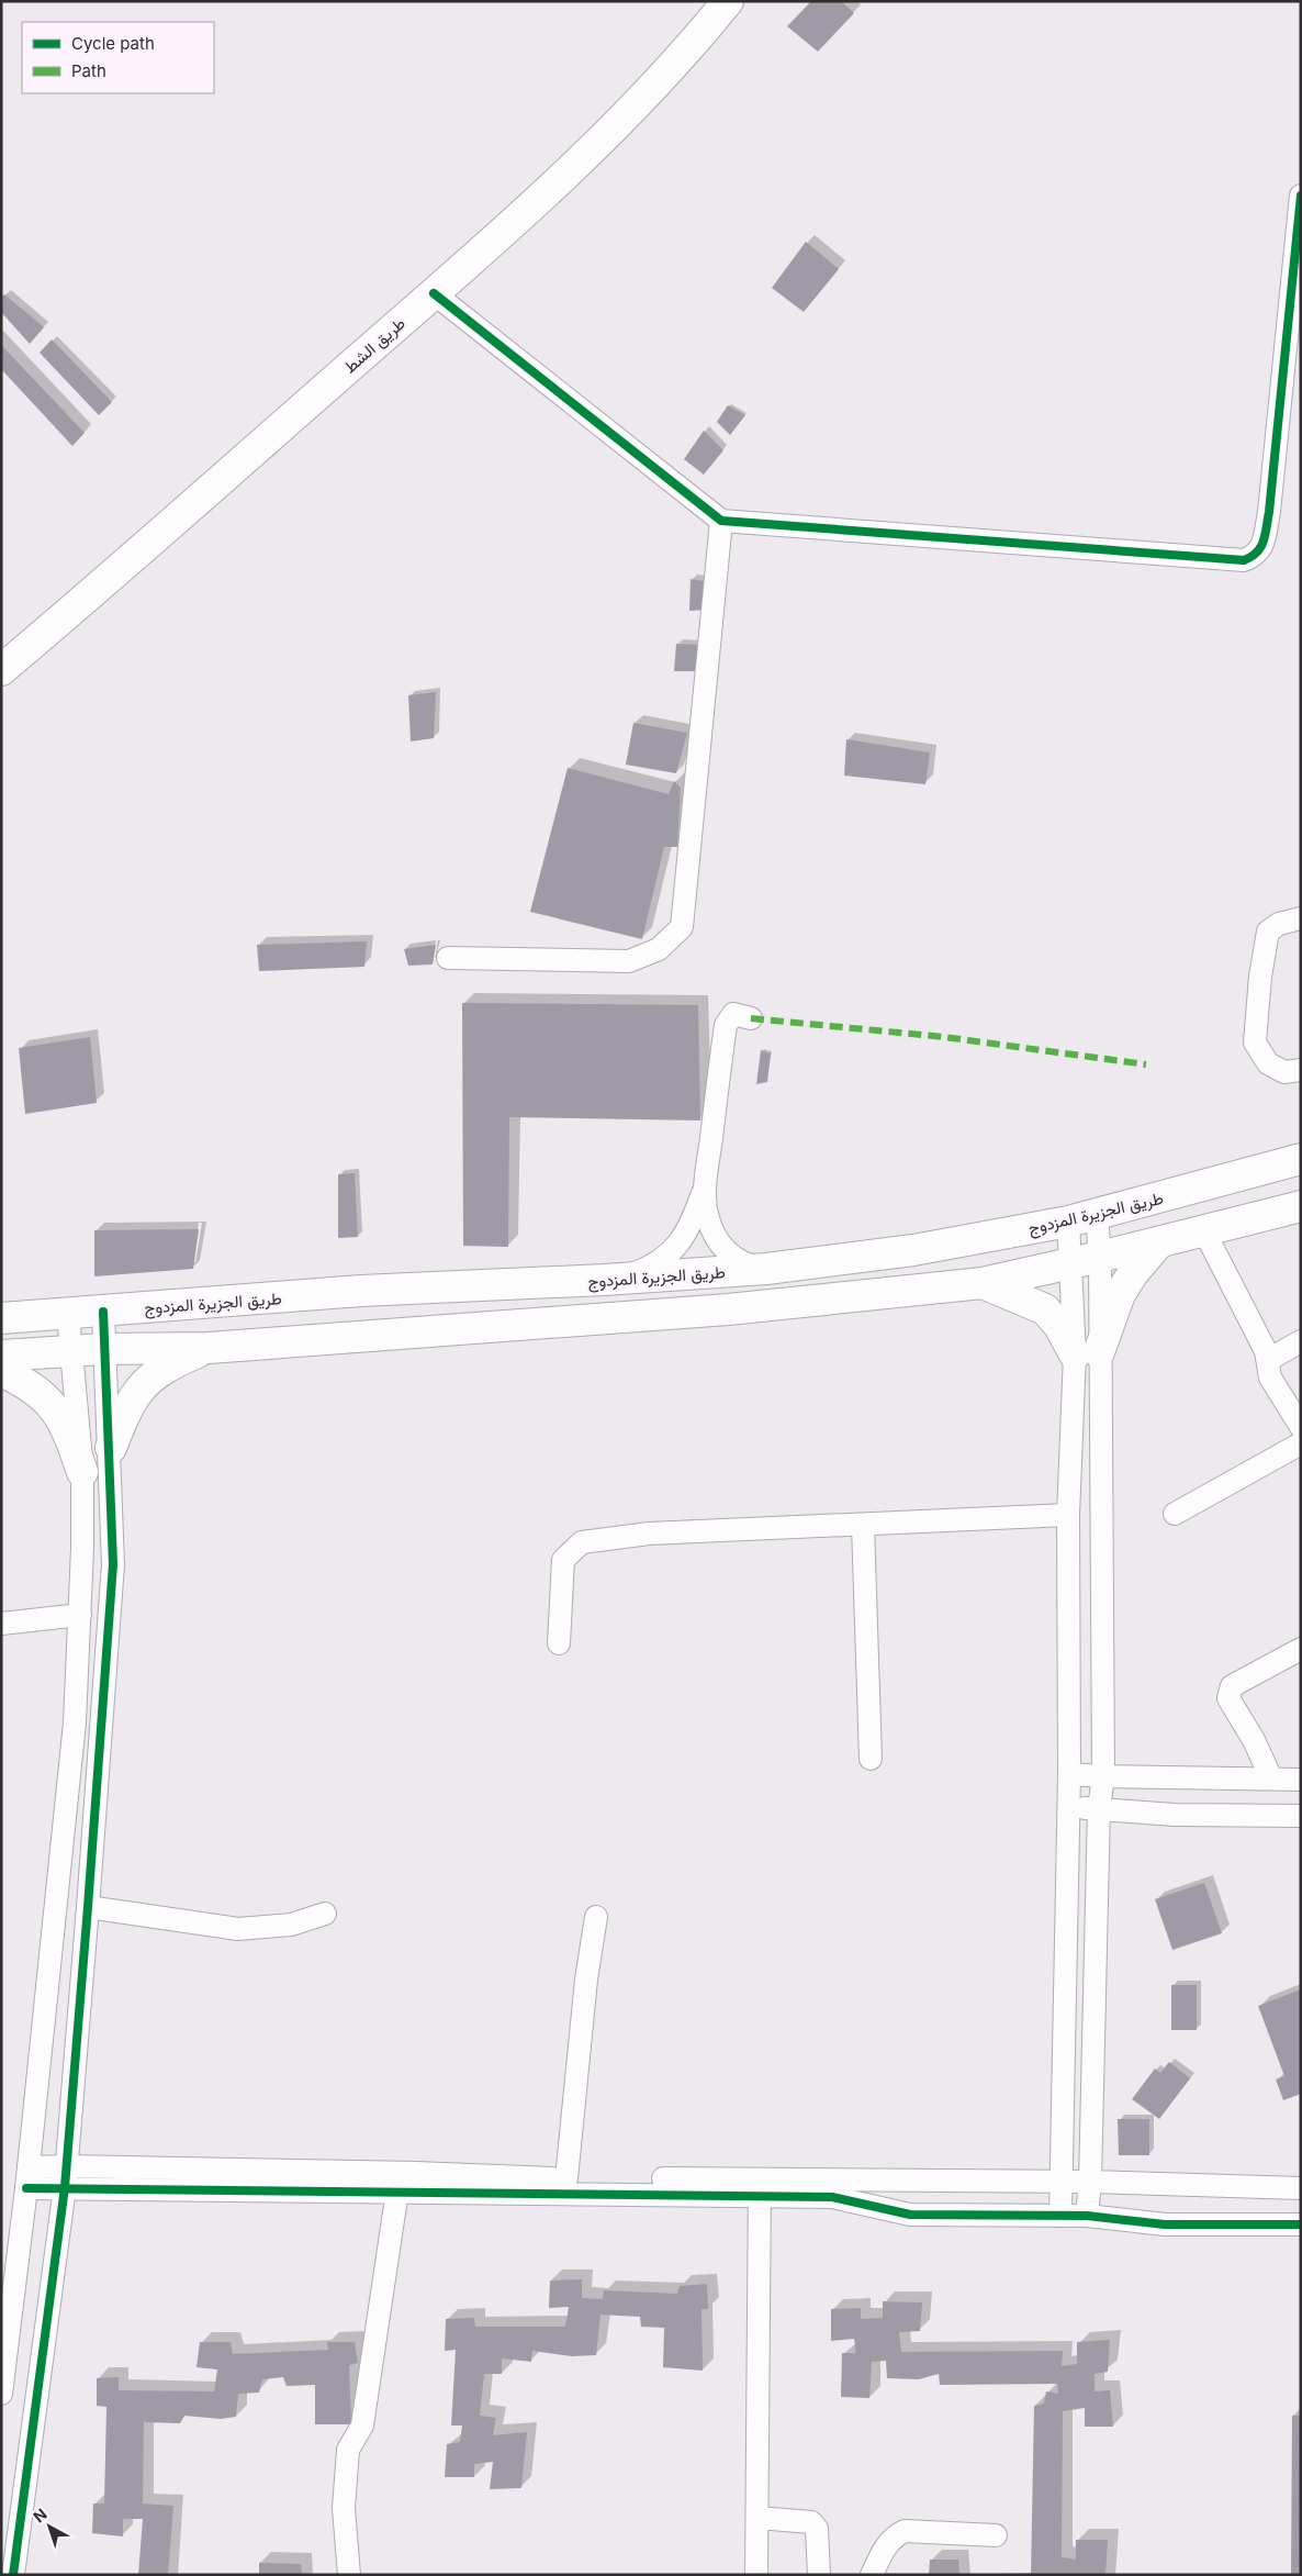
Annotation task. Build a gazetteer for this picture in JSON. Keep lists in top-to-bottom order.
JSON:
{
  "streets": {
    "main road": ["طريق الشط", "طريق الجزيرة المزدوج"]
  },
  "legend": ["Cycle path", "Path"],
  "north": "top left"
}
